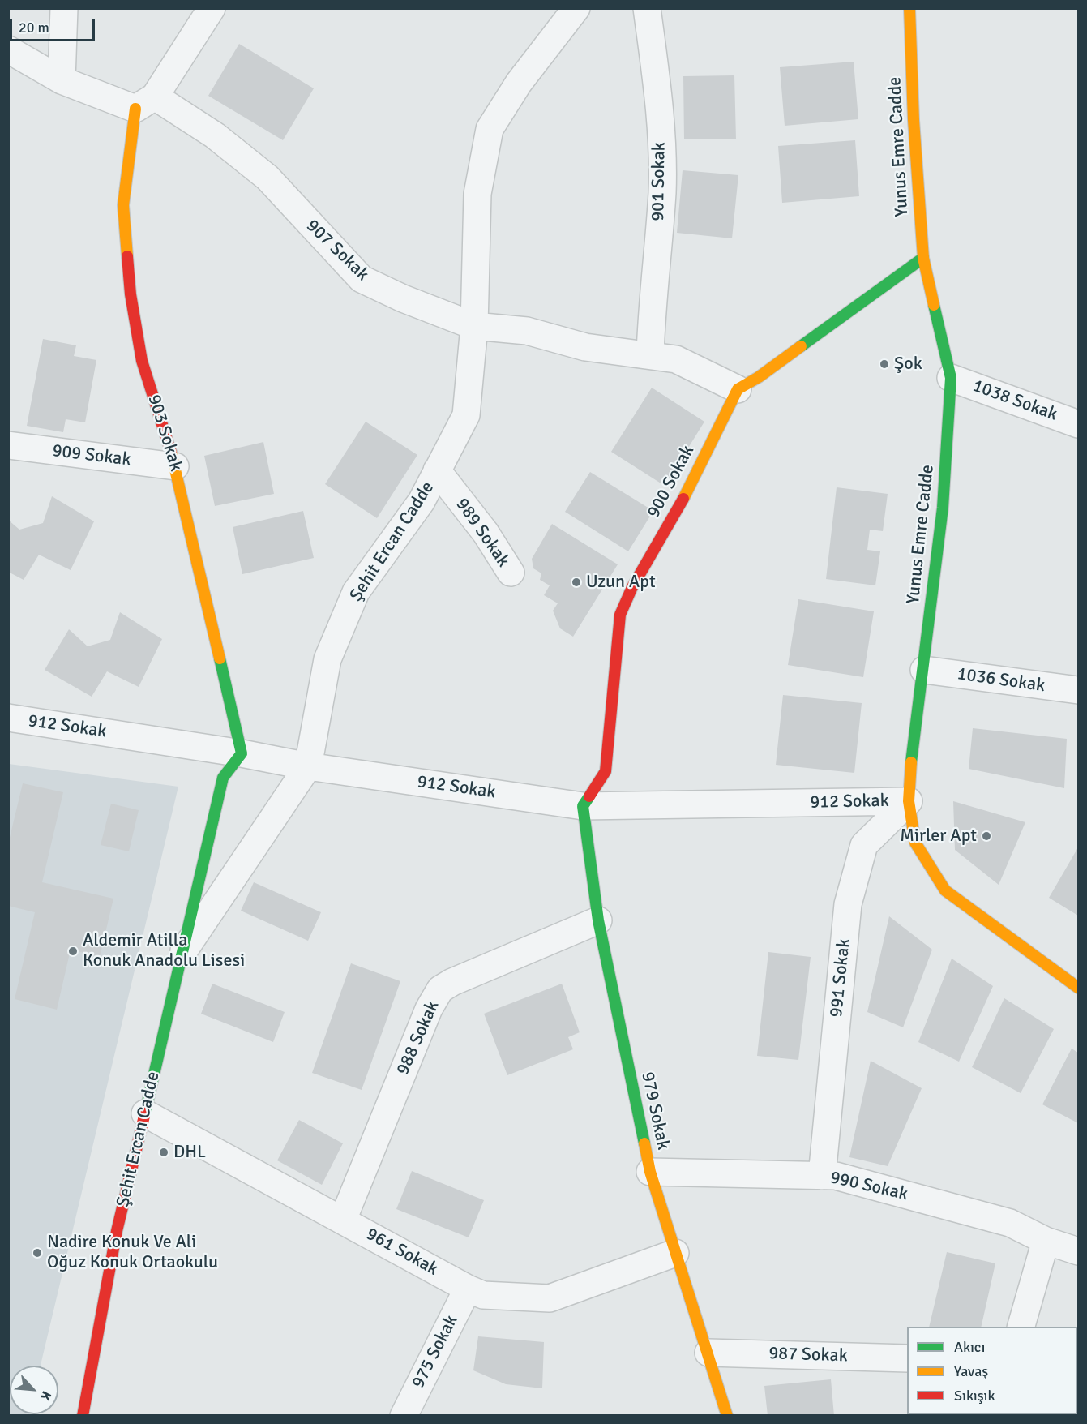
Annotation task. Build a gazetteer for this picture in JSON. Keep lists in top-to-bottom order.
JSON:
{
  "streets": {
    "street": [
      "Yunus Emre Cadde",
      "901 Sokak",
      "907 Sokak",
      "1038 Sokak",
      "903 Sokak",
      "909 Sokak",
      "900 Sokak",
      "989 Sokak",
      "Şehit Ercan Cadde",
      "1036 Sokak",
      "912 Sokak",
      "991 Sokak",
      "988 Sokak",
      "979 Sokak",
      "990 Sokak",
      "961 Sokak",
      "975 Sokak",
      "987 Sokak"
    ]
  },
  "crossings": [
    ["Yunus Emre Cadde", "1038 Sokak"],
    ["Yunus Emre Cadde", "1036 Sokak"],
    ["Yunus Emre Cadde", "912 Sokak"],
    ["Yunus Emre Cadde", "991 Sokak"],
    ["901 Sokak", "907 Sokak"],
    ["907 Sokak", "903 Sokak"],
    ["907 Sokak", "900 Sokak"],
    ["907 Sokak", "Şehit Ercan Cadde"],
    ["903 Sokak", "909 Sokak"],
    ["903 Sokak", "Şehit Ercan Cadde"],
    ["903 Sokak", "912 Sokak"],
    ["900 Sokak", "912 Sokak"],
    ["900 Sokak", "979 Sokak"],
    ["989 Sokak", "Şehit Ercan Cadde"],
    ["Şehit Ercan Cadde", "912 Sokak"],
    ["Şehit Ercan Cadde", "961 Sokak"],
    ["912 Sokak", "991 Sokak"],
    ["912 Sokak", "979 Sokak"],
    ["991 Sokak", "990 Sokak"],
    ["988 Sokak", "979 Sokak"],
    ["988 Sokak", "961 Sokak"],
    ["979 Sokak", "990 Sokak"],
    ["979 Sokak", "961 Sokak"],
    ["979 Sokak", "987 Sokak"],
    ["961 Sokak", "975 Sokak"]
  ],
  "places": [
    "Şok",
    "Uzun Apt",
    "Mirler Apt",
    "Aldemir Atilla Konuk Anadolu Lisesi",
    "DHL",
    "Nadire Konuk Ve Ali Oğuz Konuk Ortaokulu"
  ],
  "legend": ["Akıcı", "Yavaş", "Sıkışık"],
  "scale_bar": "20 m",
  "north": "bottom right"
}
